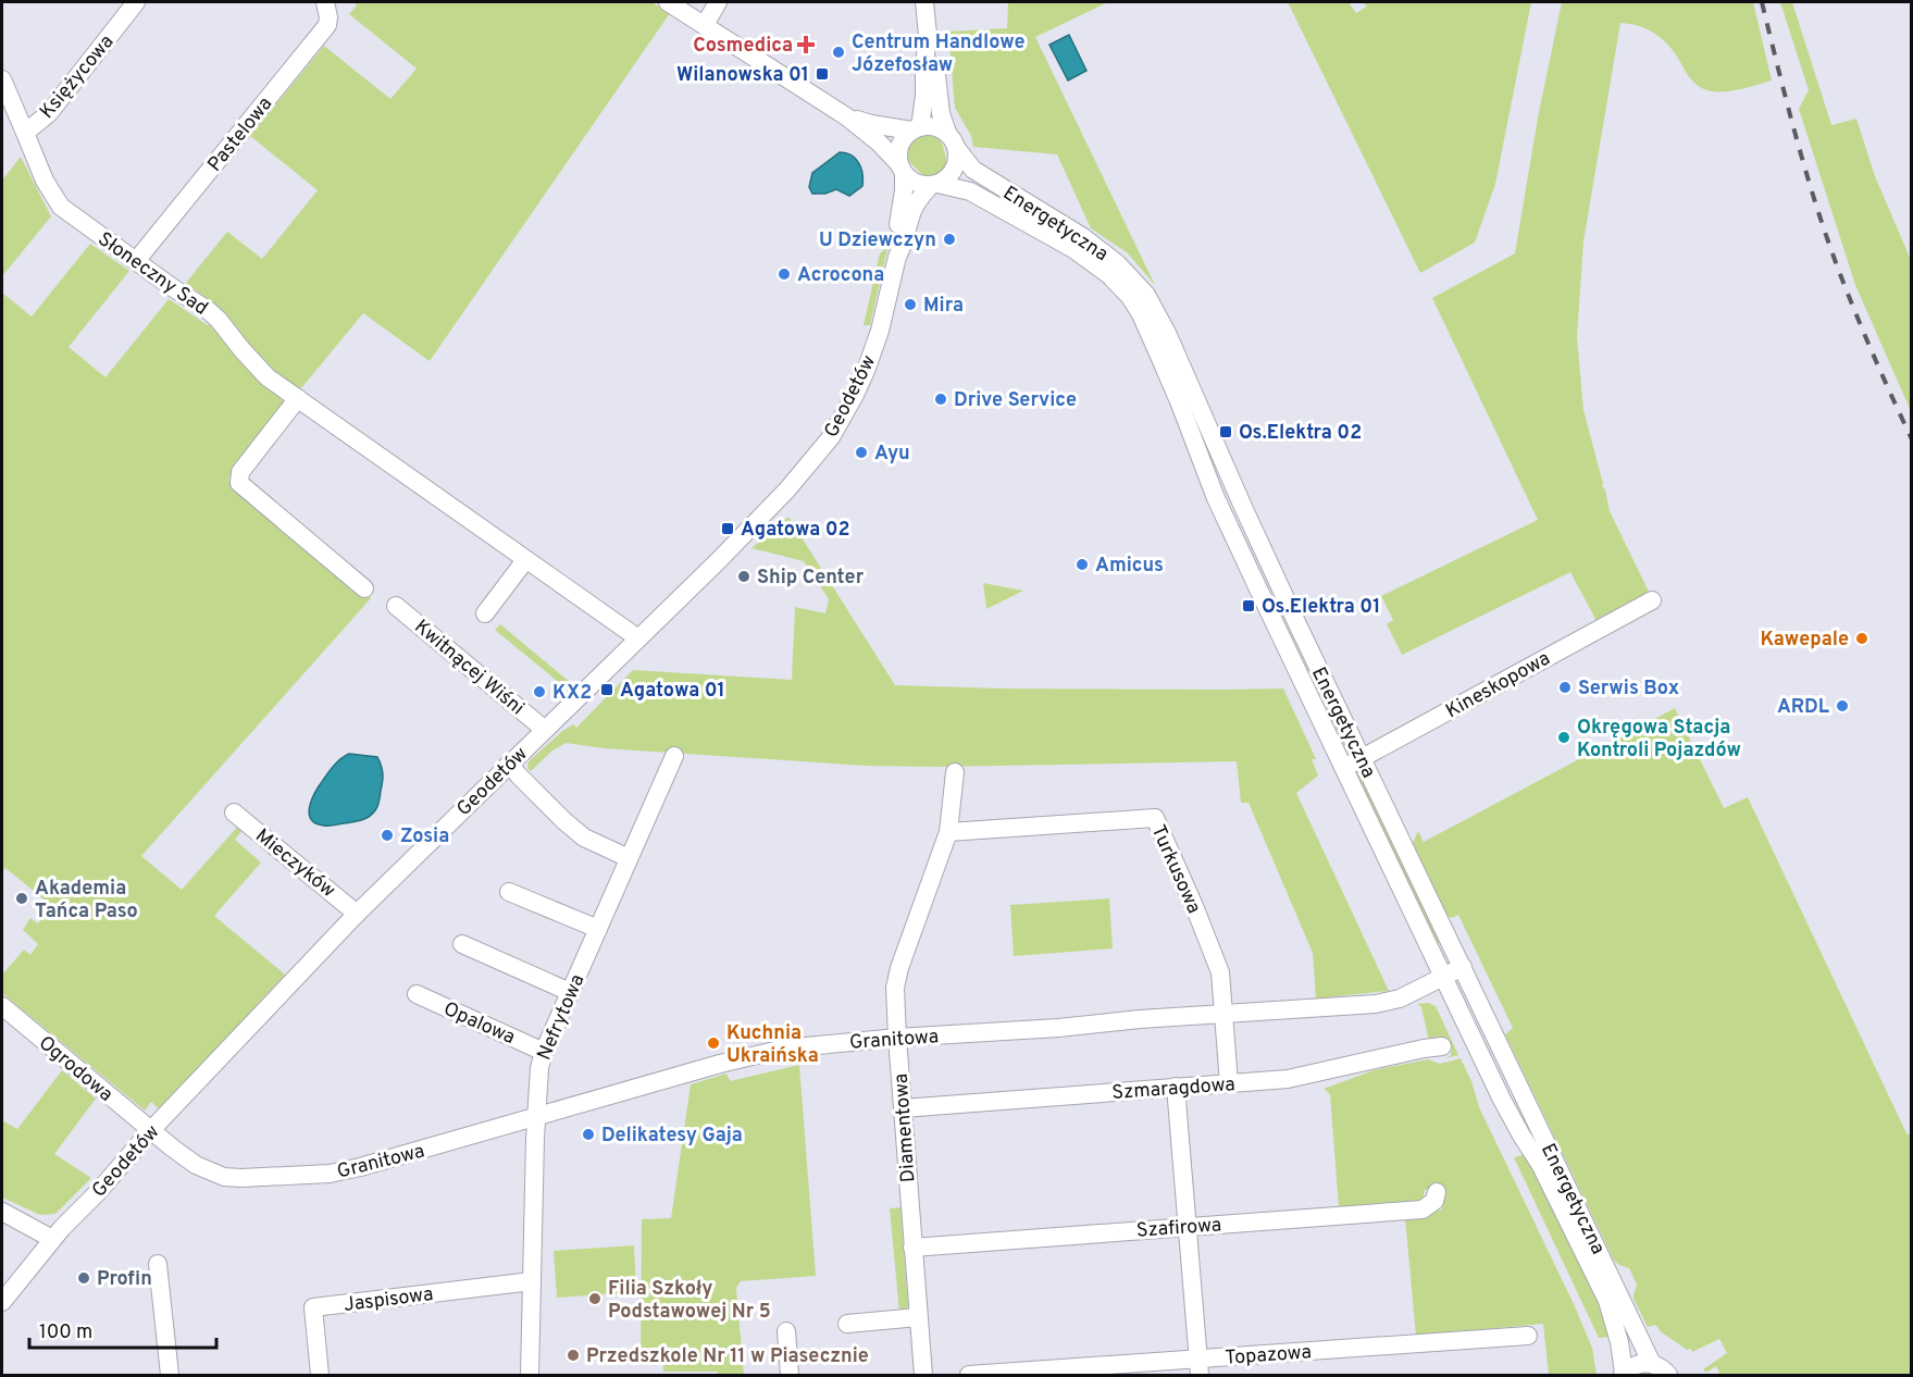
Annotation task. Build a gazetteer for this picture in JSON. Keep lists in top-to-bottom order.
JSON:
{
  "streets": {
    "street": [
      "Księżycowa",
      "Pastelowa",
      "Energetyczna",
      "Słoneczny Sad",
      "Geodetów",
      "Kwitnącej Wiśni",
      "Kineskopowa",
      "Mieczyków",
      "Turkusowa",
      "Nefrytowa",
      "Opalowa",
      "Granitowa",
      "Ogrodowa",
      "Szmaragdowa",
      "Diamentowa",
      "Szafirowa",
      "Jaspisowa",
      "Topazowa"
    ]
  },
  "crossings": [
    ["Księżycowa", "Słoneczny Sad"],
    ["Pastelowa", "Słoneczny Sad"],
    ["Energetyczna", "Geodetów"],
    ["Energetyczna", "Kineskopowa"],
    ["Energetyczna", "Granitowa"],
    ["Słoneczny Sad", "Geodetów"],
    ["Geodetów", "Kwitnącej Wiśni"],
    ["Geodetów", "Mieczyków"],
    ["Geodetów", "Granitowa"],
    ["Geodetów", "Ogrodowa"],
    ["Turkusowa", "Granitowa"],
    ["Turkusowa", "Szmaragdowa"],
    ["Turkusowa", "Diamentowa"],
    ["Nefrytowa", "Opalowa"],
    ["Nefrytowa", "Granitowa"],
    ["Nefrytowa", "Jaspisowa"],
    ["Granitowa", "Ogrodowa"],
    ["Granitowa", "Diamentowa"],
    ["Szmaragdowa", "Diamentowa"],
    ["Diamentowa", "Szafirowa"]
  ],
  "places": {
    "health": ["Cosmedica"],
    "other": [
      "Centrum Handlowe Józefosław",
      "U Dziewczyn",
      "Acrocona",
      "Mira",
      "Drive Service",
      "Ayu",
      "Amicus",
      "Ship Center",
      "Kawepale",
      "Serwis Box",
      "KX2",
      "ARDL",
      "Okręgowa Stacja Kontroli Pojazdów",
      "Zosia",
      "Akademia Tańca Paso",
      "Kuchnia Ukraińska",
      "Delikatesy Gaja",
      "Profin",
      "Filia Szkoły Podstawowej Nr 5",
      "Przedszkole Nr 11 w Piasecznie"
    ],
    "transit": [
      "Wilanowska 01",
      "Os.Elektra 02",
      "Agatowa 02",
      "Os.Elektra 01",
      "Agatowa 01"
    ]
  },
  "scale_bar": "100 m"
}
